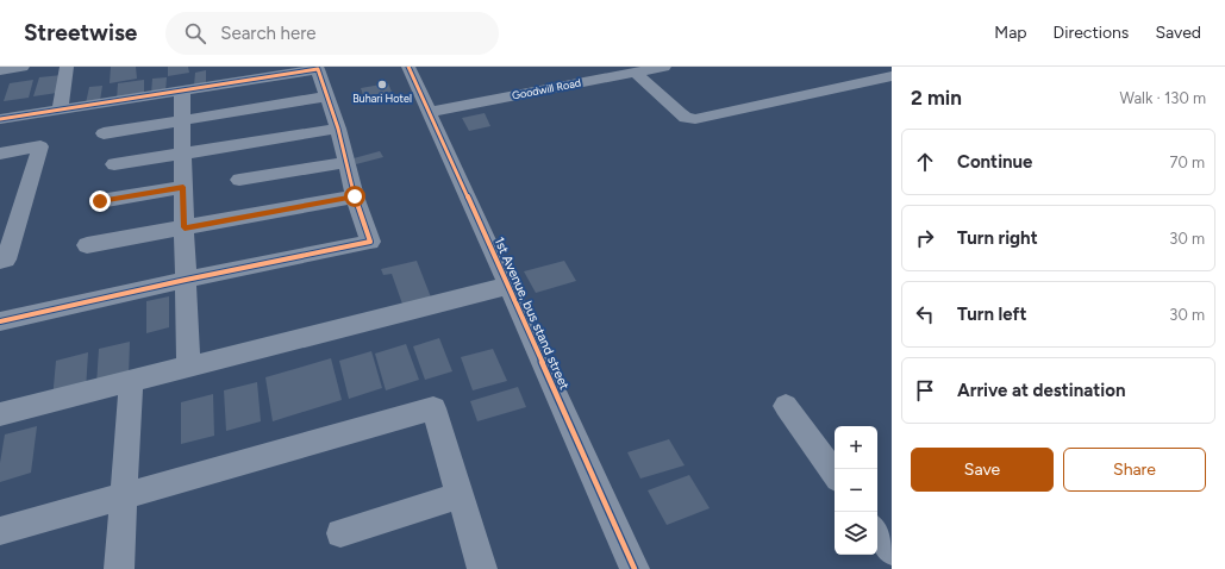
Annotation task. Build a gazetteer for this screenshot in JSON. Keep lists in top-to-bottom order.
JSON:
{
  "streets": {
    "street": ["Goodwill Road", "1st Avenue, bus stand street"]
  },
  "crossings": [
    ["Goodwill Road", "1st Avenue, bus stand street"]
  ],
  "places": ["Buhari Hotel"],
  "page": {
    "header": "Streetwise",
    "search": "Search here",
    "nav": ["Map", "Directions", "Saved"],
    "heading": ["2 min", "Walk · 130 m"],
    "list": [
      ["Continue", "70 m"],
      ["Turn right", "30 m"],
      ["Turn left", "30 m"],
      "Arrive at destination"
    ],
    "map_buttons": ["+", "−"],
    "buttons": ["Save", "Share"]
  }
}
